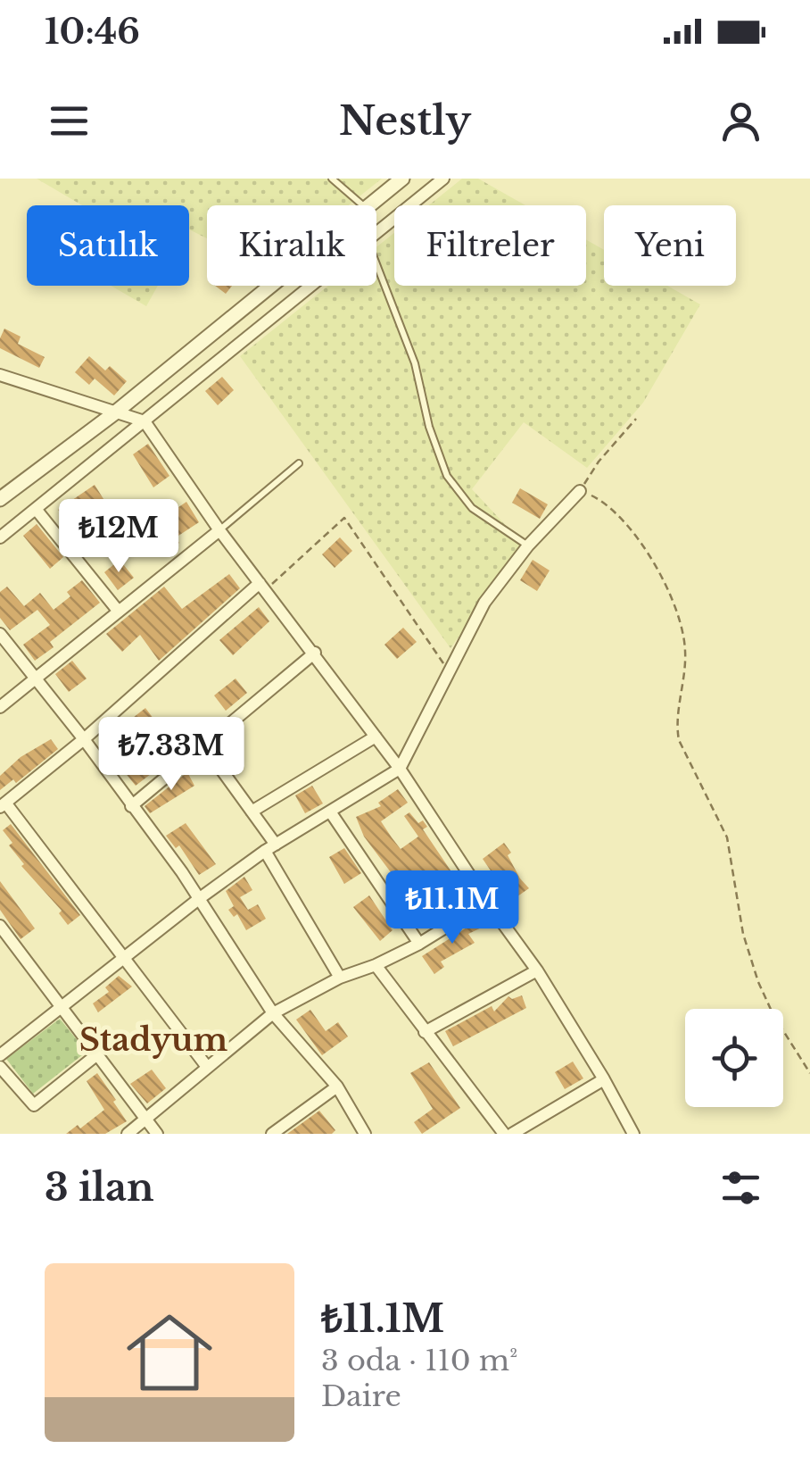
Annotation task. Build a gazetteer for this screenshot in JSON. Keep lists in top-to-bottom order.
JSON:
{
  "districts": ["Stadyum"],
  "page": {
    "status": "10:46",
    "header": "Nestly",
    "chip": [
      "Satılık",
      "Kiralık",
      "Filtreler",
      "Yeni"
    ],
    "price": ["₺12M", "₺7.33M", "₺11.1M"],
    "heading": "3 ilan",
    "list": [
      {
        "name": "₺11.1M",
        "note": "3 oda · 110 m² · Daire"
      }
    ]
  }
}
